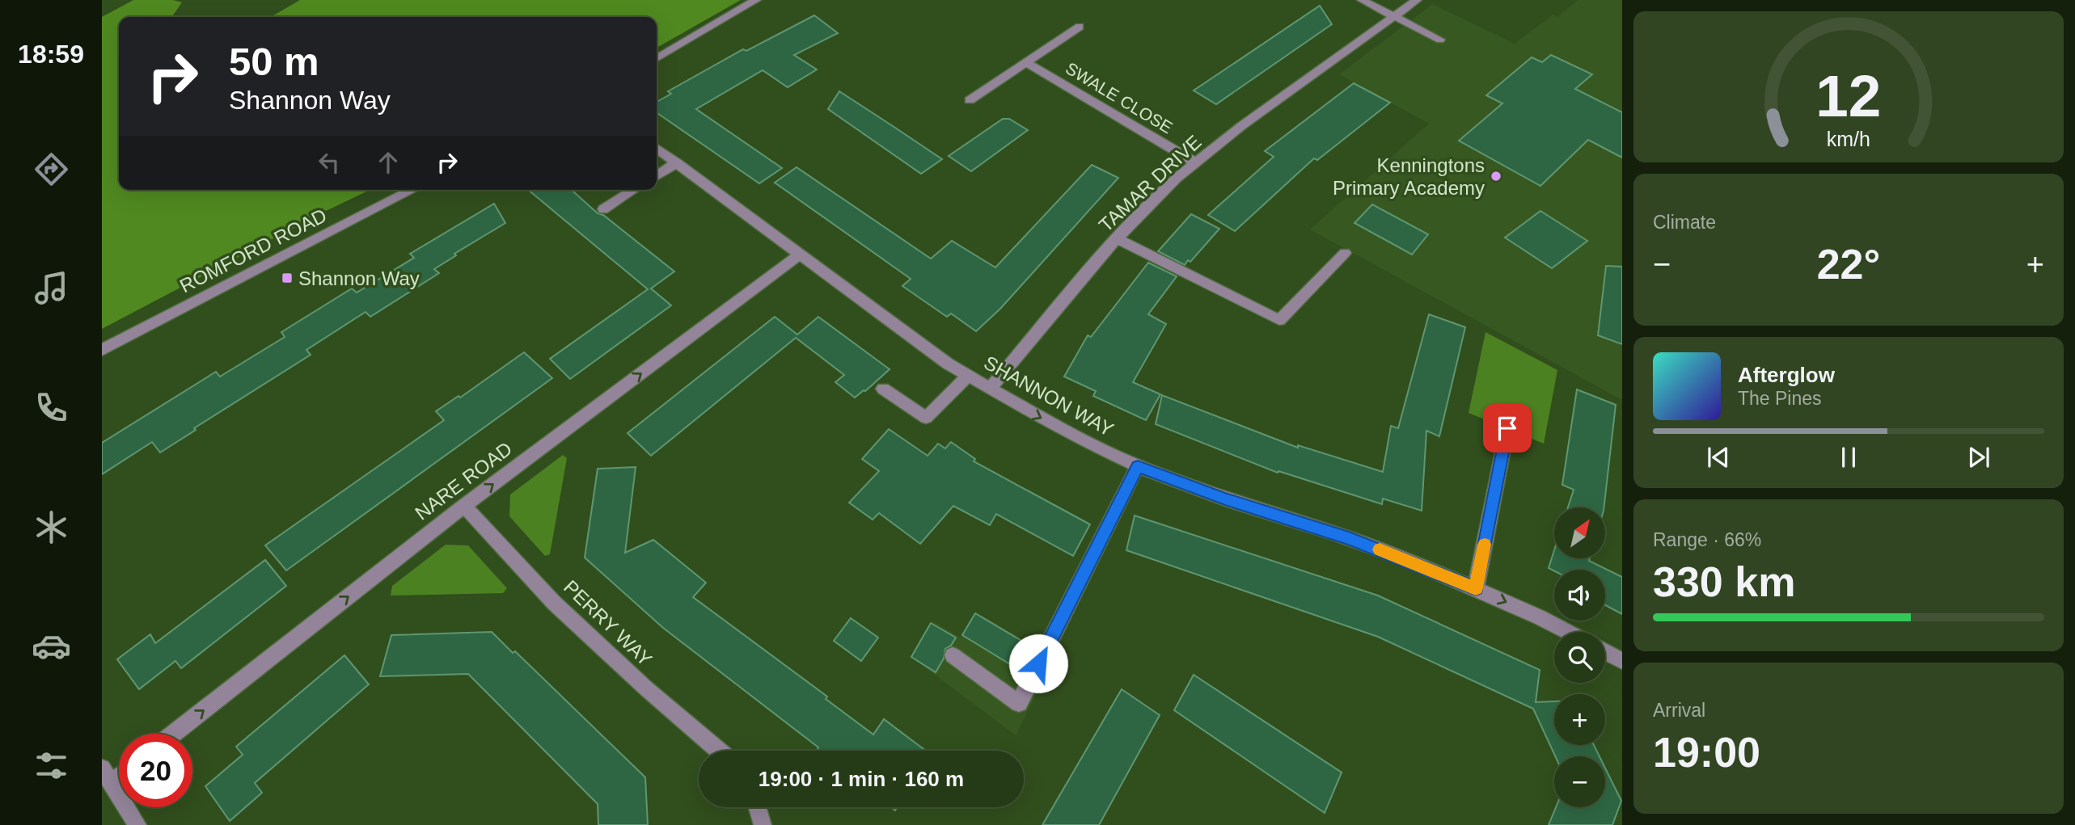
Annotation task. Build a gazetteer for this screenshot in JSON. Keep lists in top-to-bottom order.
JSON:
{
  "streets": {
    "street": [
      "SWALE CLOSE",
      "TAMAR DRIVE",
      "ROMFORD ROAD",
      "SHANNON WAY",
      "NARE ROAD",
      "PERRY WAY"
    ]
  },
  "crossings": [
    ["SWALE CLOSE", "TAMAR DRIVE"],
    ["TAMAR DRIVE", "SHANNON WAY"],
    ["SHANNON WAY", "NARE ROAD"],
    ["NARE ROAD", "PERRY WAY"]
  ],
  "one_way": ["NARE ROAD"],
  "places": {
    "other": ["Kenningtons Primary Academy"],
    "transit": ["Shannon Way"]
  },
  "north": "top right",
  "page": {
    "tabs": "18:59",
    "turn": ["50 m", "Shannon Way"],
    "tile": [
      "Climate",
      ["Range · 66%", "330 km"],
      ["Arrival", "19:00"]
    ],
    "heat": ["−", "22°", "+"],
    "song": ["Afterglow", "The Pines"],
    "map_buttons": ["+", "−"],
    "limit": "20",
    "trip": "19:00 · 1 min · 160 m",
    "gauge": ["12", "km/h"]
  }
}
